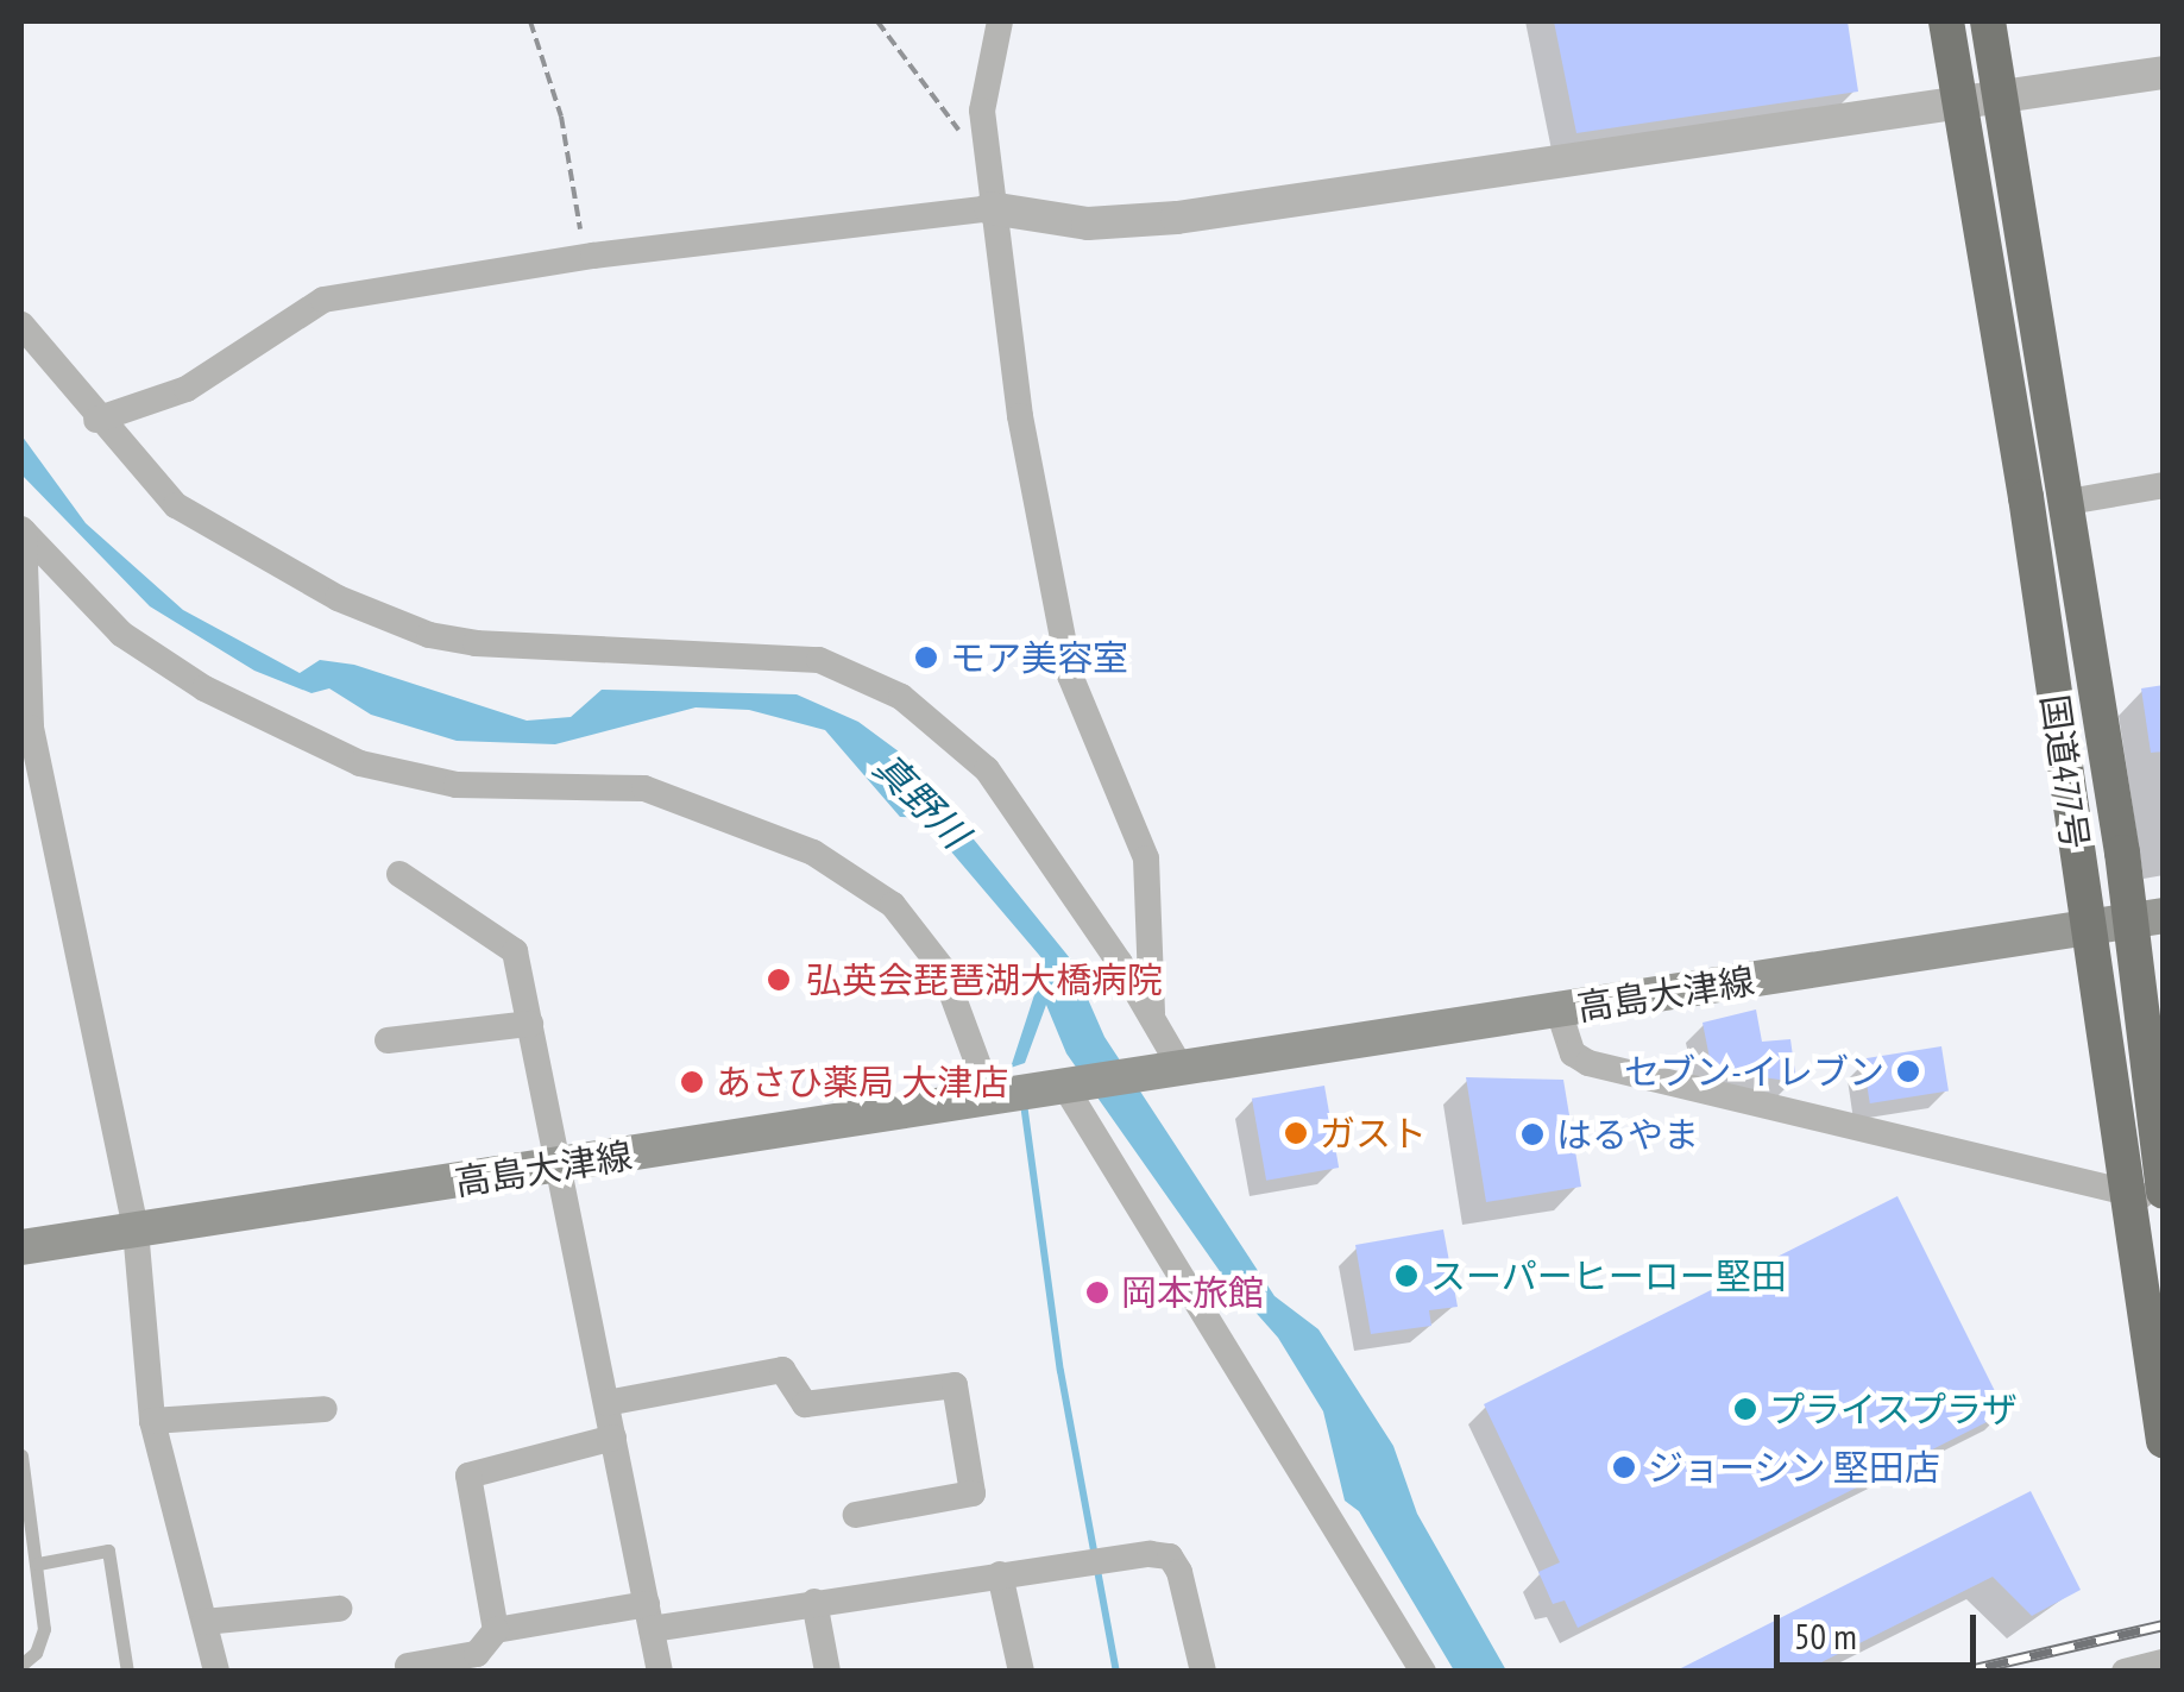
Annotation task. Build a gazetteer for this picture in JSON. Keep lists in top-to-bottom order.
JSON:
{
  "streets": {
    "highway": ["国道477号"],
    "main road": ["高島大津線"]
  },
  "crossings": [
    ["国道477号", "高島大津線"]
  ],
  "water": ["真野川"],
  "places": [
    "モア美容室",
    "弘英会琵琶湖大橋病院",
    "セブン-イレブン",
    "あさひ薬局 大津店",
    "ガスト",
    "はるやま",
    "スーパーヒーロー堅田",
    "岡本旅館",
    "プライスプラザ",
    "ジョーシン 堅田店"
  ],
  "scale_bar": "50 m"
}
